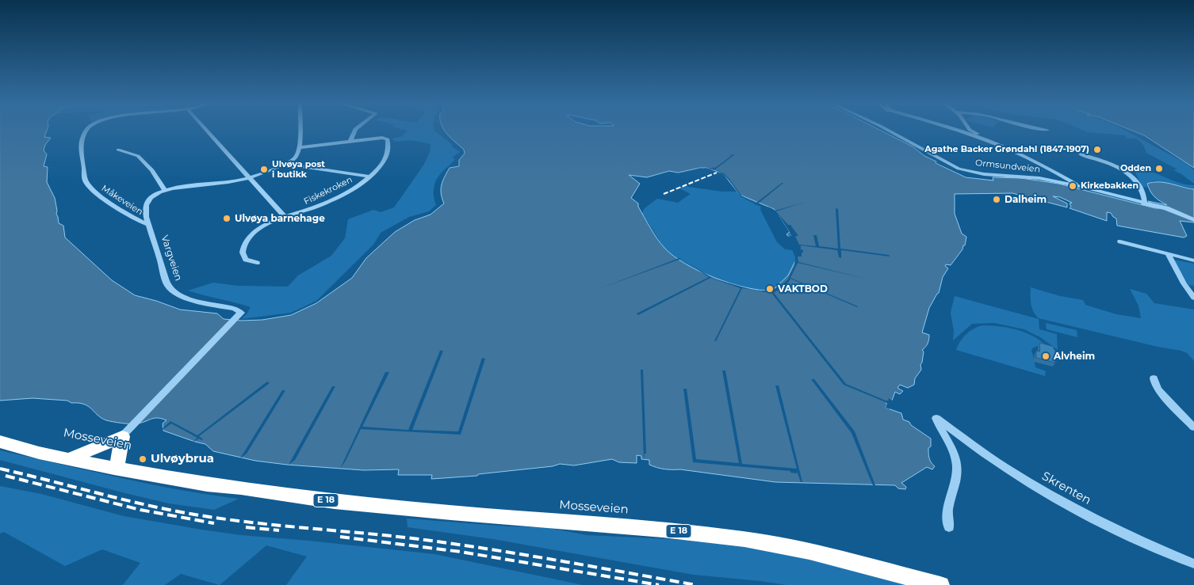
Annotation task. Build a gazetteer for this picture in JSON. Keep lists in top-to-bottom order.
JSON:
{
  "streets": {
    "highway": ["Mosseveien", "E 18"],
    "street": [
      "Ormsundveien",
      "Fiskekroken",
      "Måkeveien",
      "Vargveien",
      "Skrenten"
    ]
  },
  "crossings": [
    ["Fiskekroken", "Vargveien"],
    ["Måkeveien", "Vargveien"]
  ],
  "places": [
    "Agathe Backer Grøndahl (1847-1907)",
    "Odden",
    "Ulvøya post i butikk",
    "Kirkebakken",
    "Dalheim",
    "Ulvøya barnehage",
    "VAKTBOD",
    "Alvheim",
    "Ulvøybrua"
  ]
}
